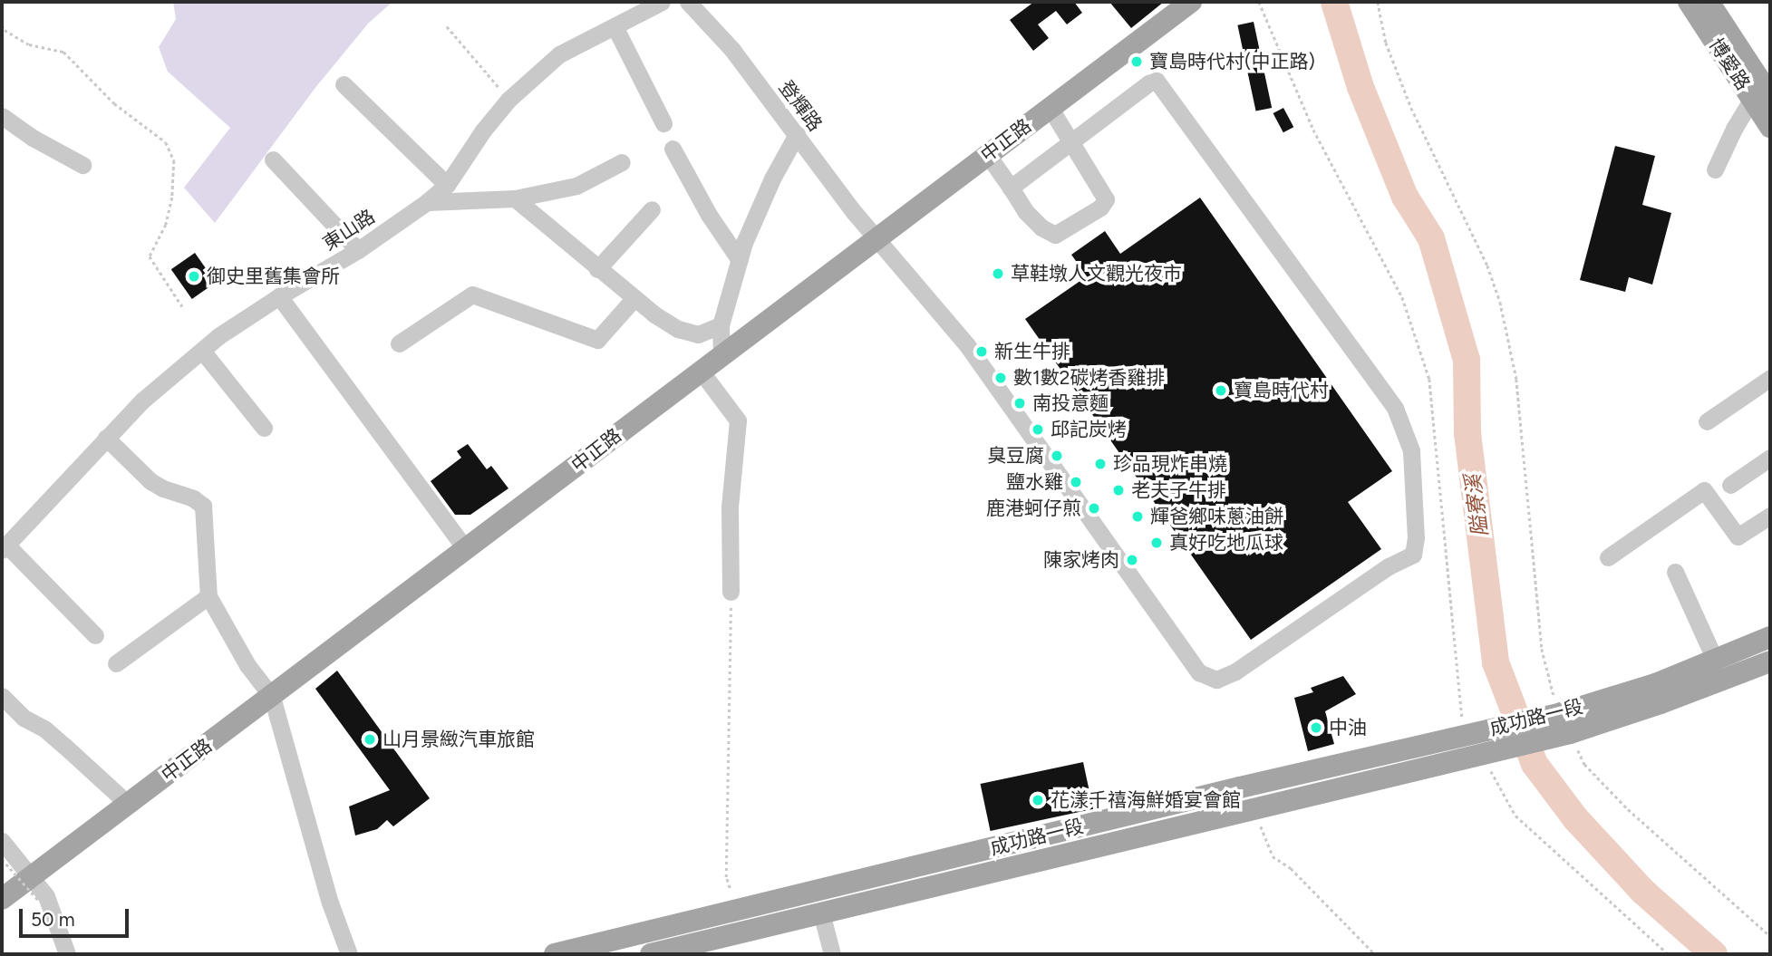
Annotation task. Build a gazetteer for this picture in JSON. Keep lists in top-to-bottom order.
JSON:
{
  "streets": {
    "main road": ["博愛路", "中正路", "成功路一段"],
    "street": ["登輝路", "東山路"]
  },
  "crossings": [
    ["登輝路", "中正路"]
  ],
  "water": ["隘寮溪"],
  "places": [
    "寶島時代村(中正路)",
    "草鞋墩人文觀光夜市",
    "御史里舊集會所",
    "新生牛排",
    "數1數2碳烤香雞排",
    "寶島時代村",
    "南投意麵",
    "邱記炭烤",
    "臭豆腐",
    "珍品現炸串燒",
    "鹽水雞",
    "老夫子牛排",
    "鹿港蚵仔煎",
    "輝爸鄉味蔥油餅",
    "真好吃地瓜球",
    "陳家烤肉",
    "中油",
    "山月景緻汽車旅館",
    "花漾千禧海鮮婚宴會館"
  ],
  "scale_bar": "50 m"
}
